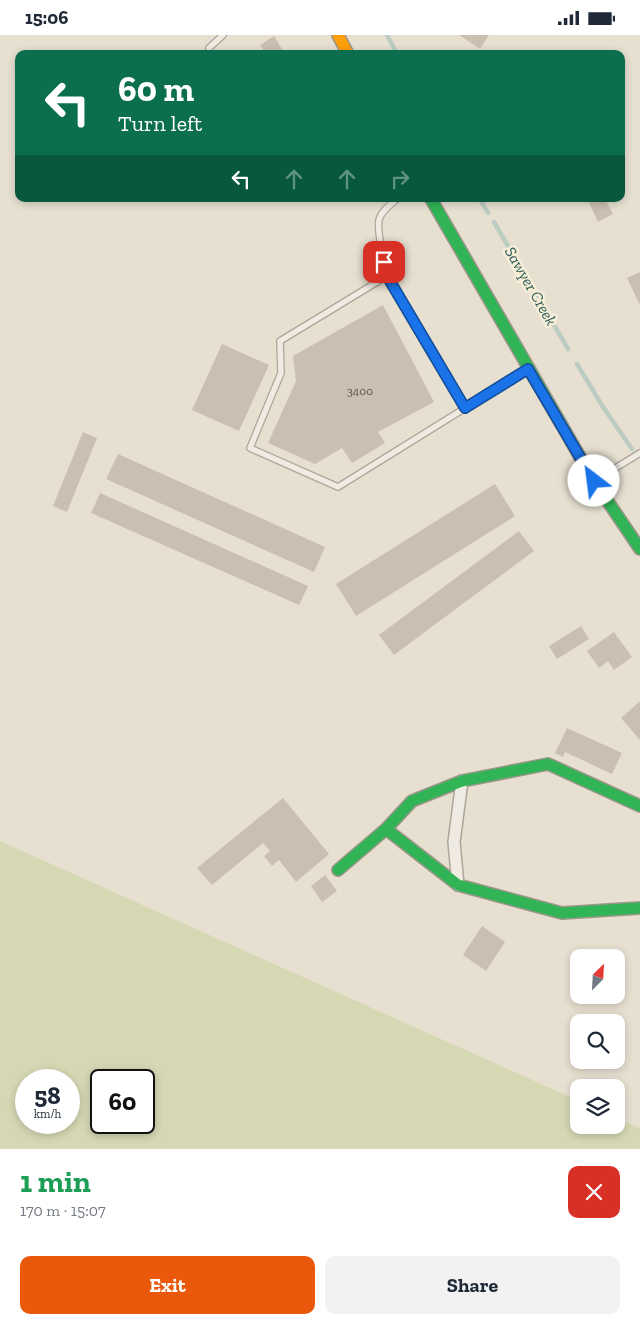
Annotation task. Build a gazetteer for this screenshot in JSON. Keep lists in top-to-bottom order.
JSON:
{
  "water": ["Sawyer Creek"],
  "house_numbers": ["3400"],
  "north": "top right",
  "page": {
    "status": "15:06",
    "turn": ["60 m", "Turn left"],
    "speed": "58 km/h",
    "limit": "60",
    "heading": ["1 min", "170 m · 15:07"],
    "buttons": ["Exit", "Share"]
  }
}
